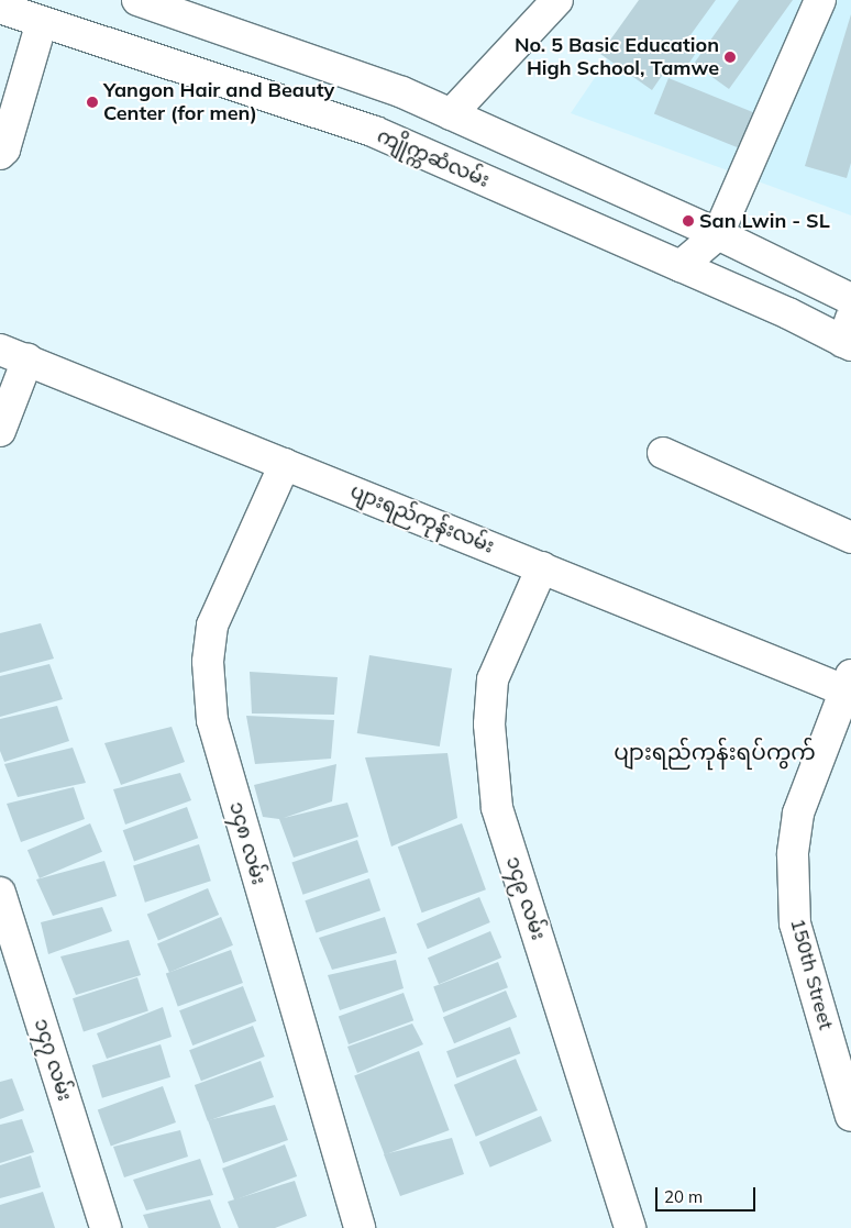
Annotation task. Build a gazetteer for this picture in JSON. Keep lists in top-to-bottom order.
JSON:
{
  "streets": {
    "street": [
      "ကျိုက္ကဆံလမ်း",
      "ပျားရည်ကုန်းလမ်း",
      "၁၄၈ လမ်း",
      "၁၄၉ လမ်း",
      "150th Street",
      "၁၄၇ လမ်း"
    ]
  },
  "crossings": [
    ["ပျားရည်ကုန်းလမ်း", "၁၄၈ လမ်း"],
    ["ပျားရည်ကုန်းလမ်း", "၁၄၉ လမ်း"],
    ["ပျားရည်ကုန်းလမ်း", "150th Street"]
  ],
  "districts": ["ပျားရည်ကုန်းရပ်ကွက်"],
  "places": ["No. 5 Basic Education High School, Tamwe", "Yangon Hair and Beauty Center (for men)", "San Lwin - SL"],
  "scale_bar": "20 m"
}
